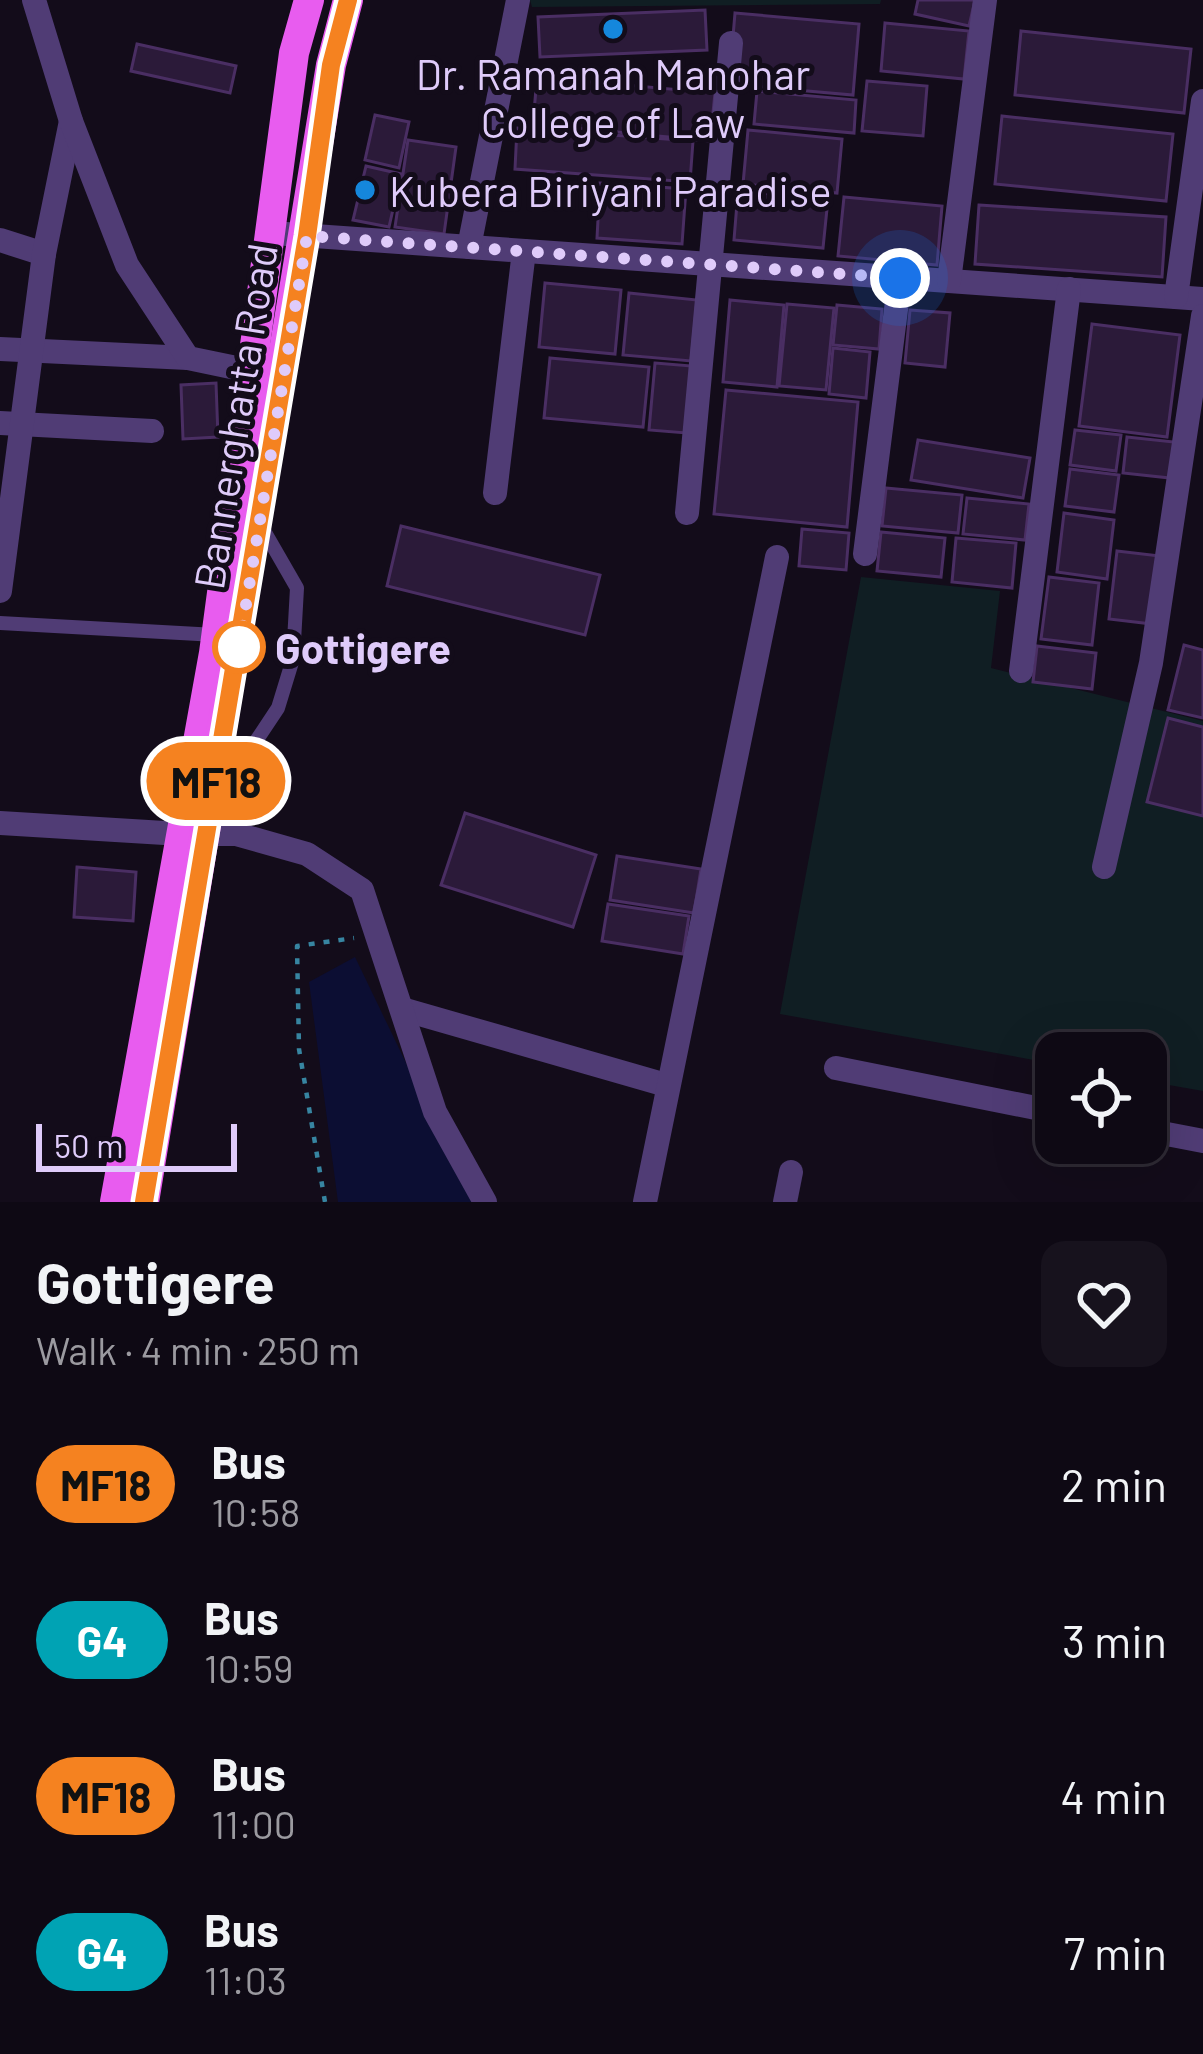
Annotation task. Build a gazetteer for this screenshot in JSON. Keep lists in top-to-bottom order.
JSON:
{
  "streets": {
    "main road": ["Bannerghatta Road"]
  },
  "places": ["Dr. Ramanah Manohar College of Law", "Kubera Biriyani Paradise", "Gottigere"],
  "lines": ["bus line MF18"],
  "scale_bar": "50 m",
  "page": {
    "on_map": "MF18",
    "scale": "50 m",
    "heading": ["Gottigere", "Walk · 4 min · 250 m"],
    "list": [
      {
        "mark": "MF18",
        "name": "Bus",
        "note": "10:58",
        "value": "2 min"
      },
      {
        "mark": "G4",
        "name": "Bus",
        "note": "10:59",
        "value": "3 min"
      },
      {
        "mark": "MF18",
        "name": "Bus",
        "note": "11:00",
        "value": "4 min"
      },
      {
        "mark": "G4",
        "name": "Bus",
        "note": "11:03",
        "value": "7 min"
      }
    ]
  }
}
